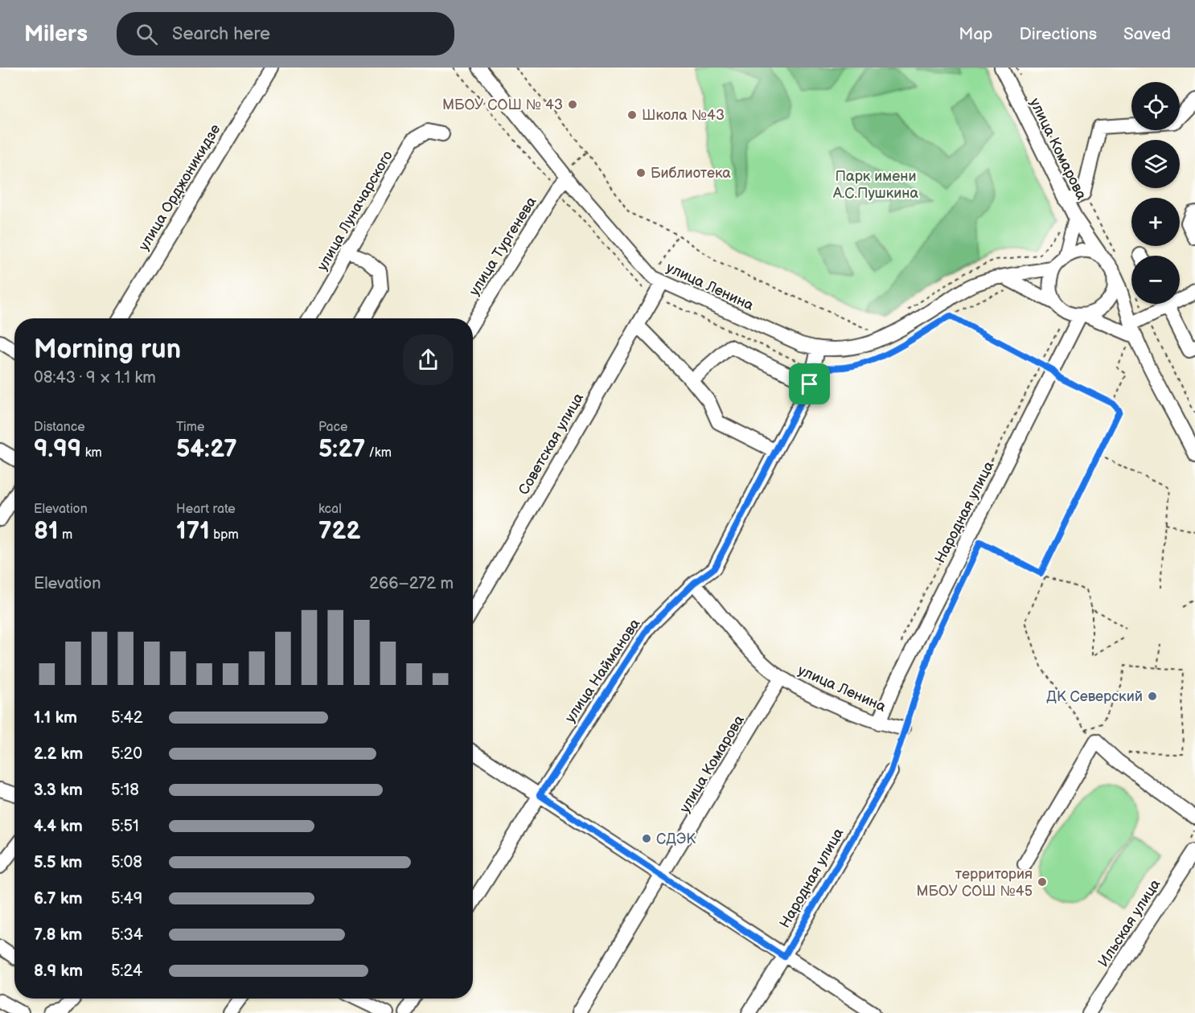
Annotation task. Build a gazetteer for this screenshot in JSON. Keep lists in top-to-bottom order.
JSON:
{
  "streets": {
    "street": [
      "улица Комарова",
      "улица Орджоникидзе",
      "улица Луначарского",
      "улица Тургенева",
      "улица Ленина",
      "Советская улица",
      "Народная улица",
      "улица Найманова",
      "Ильская улица"
    ]
  },
  "crossings": [
    ["улица Комарова", "улица Ленина"],
    ["улица Комарова", "Народная улица"],
    ["улица Тургенева", "улица Ленина"],
    ["улица Ленина", "Советская улица"],
    ["улица Ленина", "Народная улица"],
    ["улица Ленина", "улица Найманова"]
  ],
  "parks": ["Парк имени А.С.Пушкина"],
  "places": [
    "МБОУ СОШ № 43",
    "Школа №43",
    "Библиотека",
    "ДК Северский",
    "СДЭК",
    "территория МБОУ СОШ №45"
  ],
  "page": {
    "header": "Milers",
    "search": "Search here",
    "nav": ["Map", "Directions", "Saved"],
    "map_buttons": ["+", "−"],
    "heading": ["Morning run", "08:43 · 9 × 1.1 km"],
    "stats": [
      ["Distance", "9.99 km"],
      ["Time", "54:27"],
      ["Pace", "5:27 /km"],
      ["Elevation", "81 m"],
      ["Heart rate", "171 bpm"],
      ["kcal", "722"]
    ],
    "chart": ["Elevation", "266–272 m"],
    "list": [
      {
        "name": "1.1 km",
        "note": "5:42"
      },
      {
        "name": "2.2 km",
        "note": "5:20"
      },
      {
        "name": "3.3 km",
        "note": "5:18"
      },
      {
        "name": "4.4 km",
        "note": "5:51"
      },
      {
        "name": "5.5 km",
        "note": "5:08"
      },
      {
        "name": "6.7 km",
        "note": "5:49"
      },
      {
        "name": "7.8 km",
        "note": "5:34"
      },
      {
        "name": "8.9 km",
        "note": "5:24"
      }
    ]
  }
}
